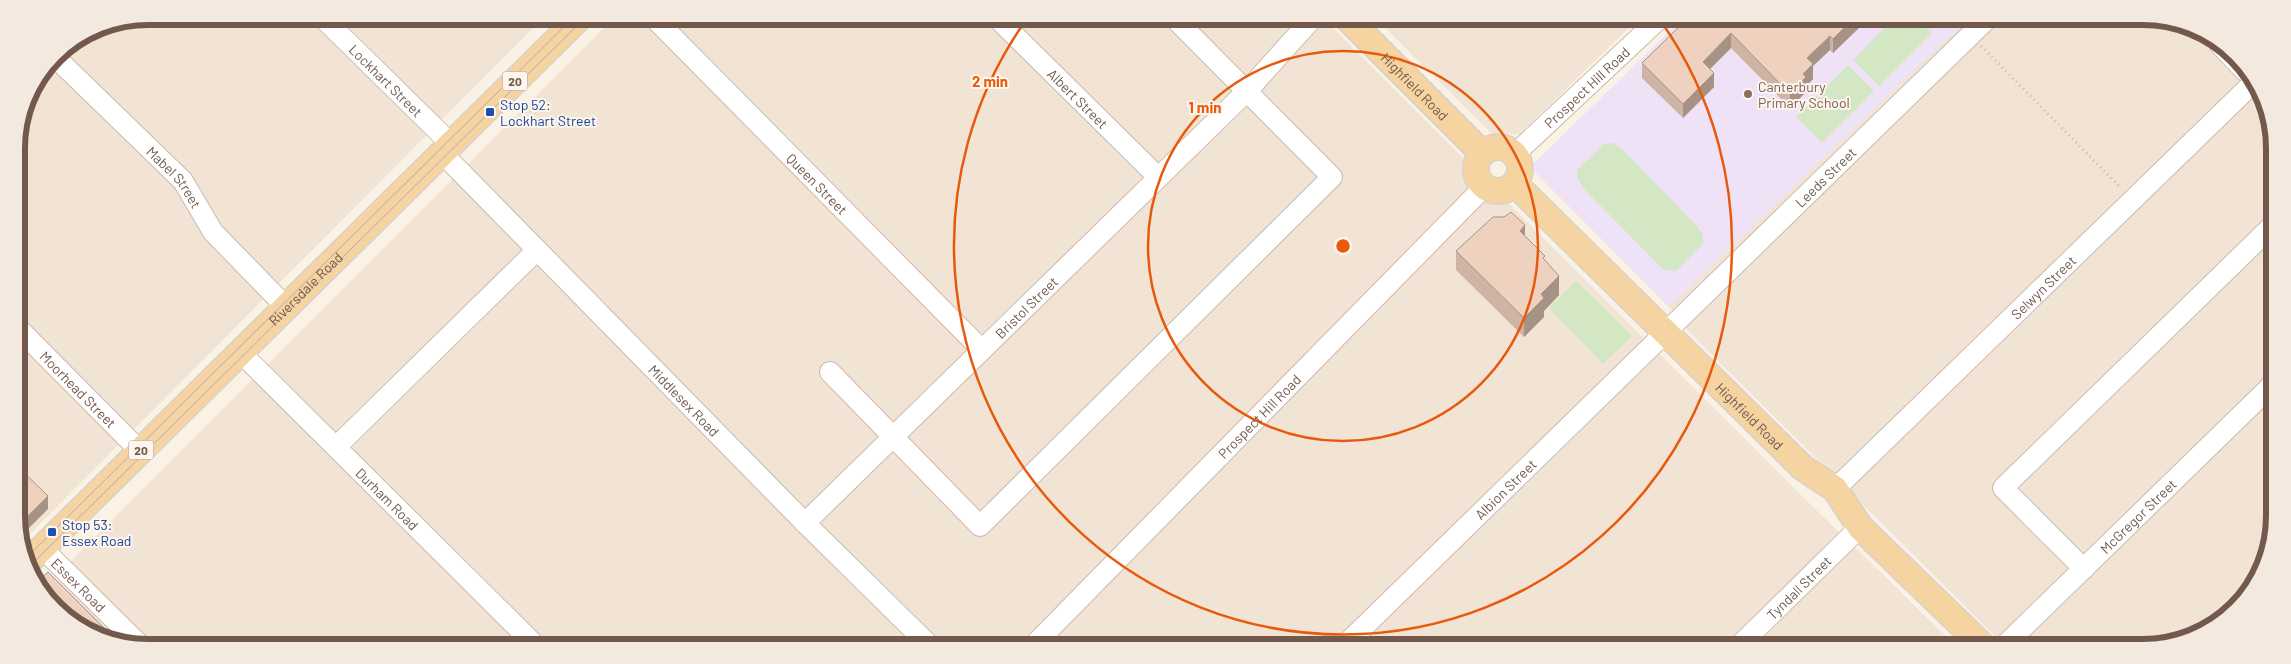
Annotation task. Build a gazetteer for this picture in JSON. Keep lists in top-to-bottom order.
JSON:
{
  "streets": {
    "main road": ["20", "Highfield Road", "Riversdale Road"],
    "street": [
      "Lockhart Street",
      "Prospect Hill Road",
      "Albert Street",
      "Leeds Street",
      "Mabel Street",
      "Queen Street",
      "Selwyn Street",
      "Bristol Street",
      "Moorhead Street",
      "Middlesex Road",
      "Albion Street",
      "Durham Road",
      "McGregor Street",
      "Essex Road",
      "Tyndall Street"
    ]
  },
  "crossings": [
    ["Lockhart Street", "Riversdale Road"],
    ["Lockhart Street", "Middlesex Road"],
    ["Highfield Road", "Prospect Hill Road"],
    ["Highfield Road", "Leeds Street"],
    ["Highfield Road", "Selwyn Street"],
    ["Highfield Road", "Albion Street"],
    ["Highfield Road", "Tyndall Street"],
    ["Albert Street", "Bristol Street"],
    ["Leeds Street", "Albion Street"],
    ["Mabel Street", "Riversdale Road"],
    ["Queen Street", "Bristol Street"],
    ["Riversdale Road", "Moorhead Street"],
    ["Riversdale Road", "Middlesex Road"],
    ["Riversdale Road", "Durham Road"],
    ["Riversdale Road", "Essex Road"],
    ["Bristol Street", "Middlesex Road"]
  ],
  "places": {
    "other": ["Canterbury Primary School"],
    "transit": ["Stop 52: Lockhart Street", "Stop 53: Essex Road"]
  },
  "rings": ["2 min", "1 min"]
}
